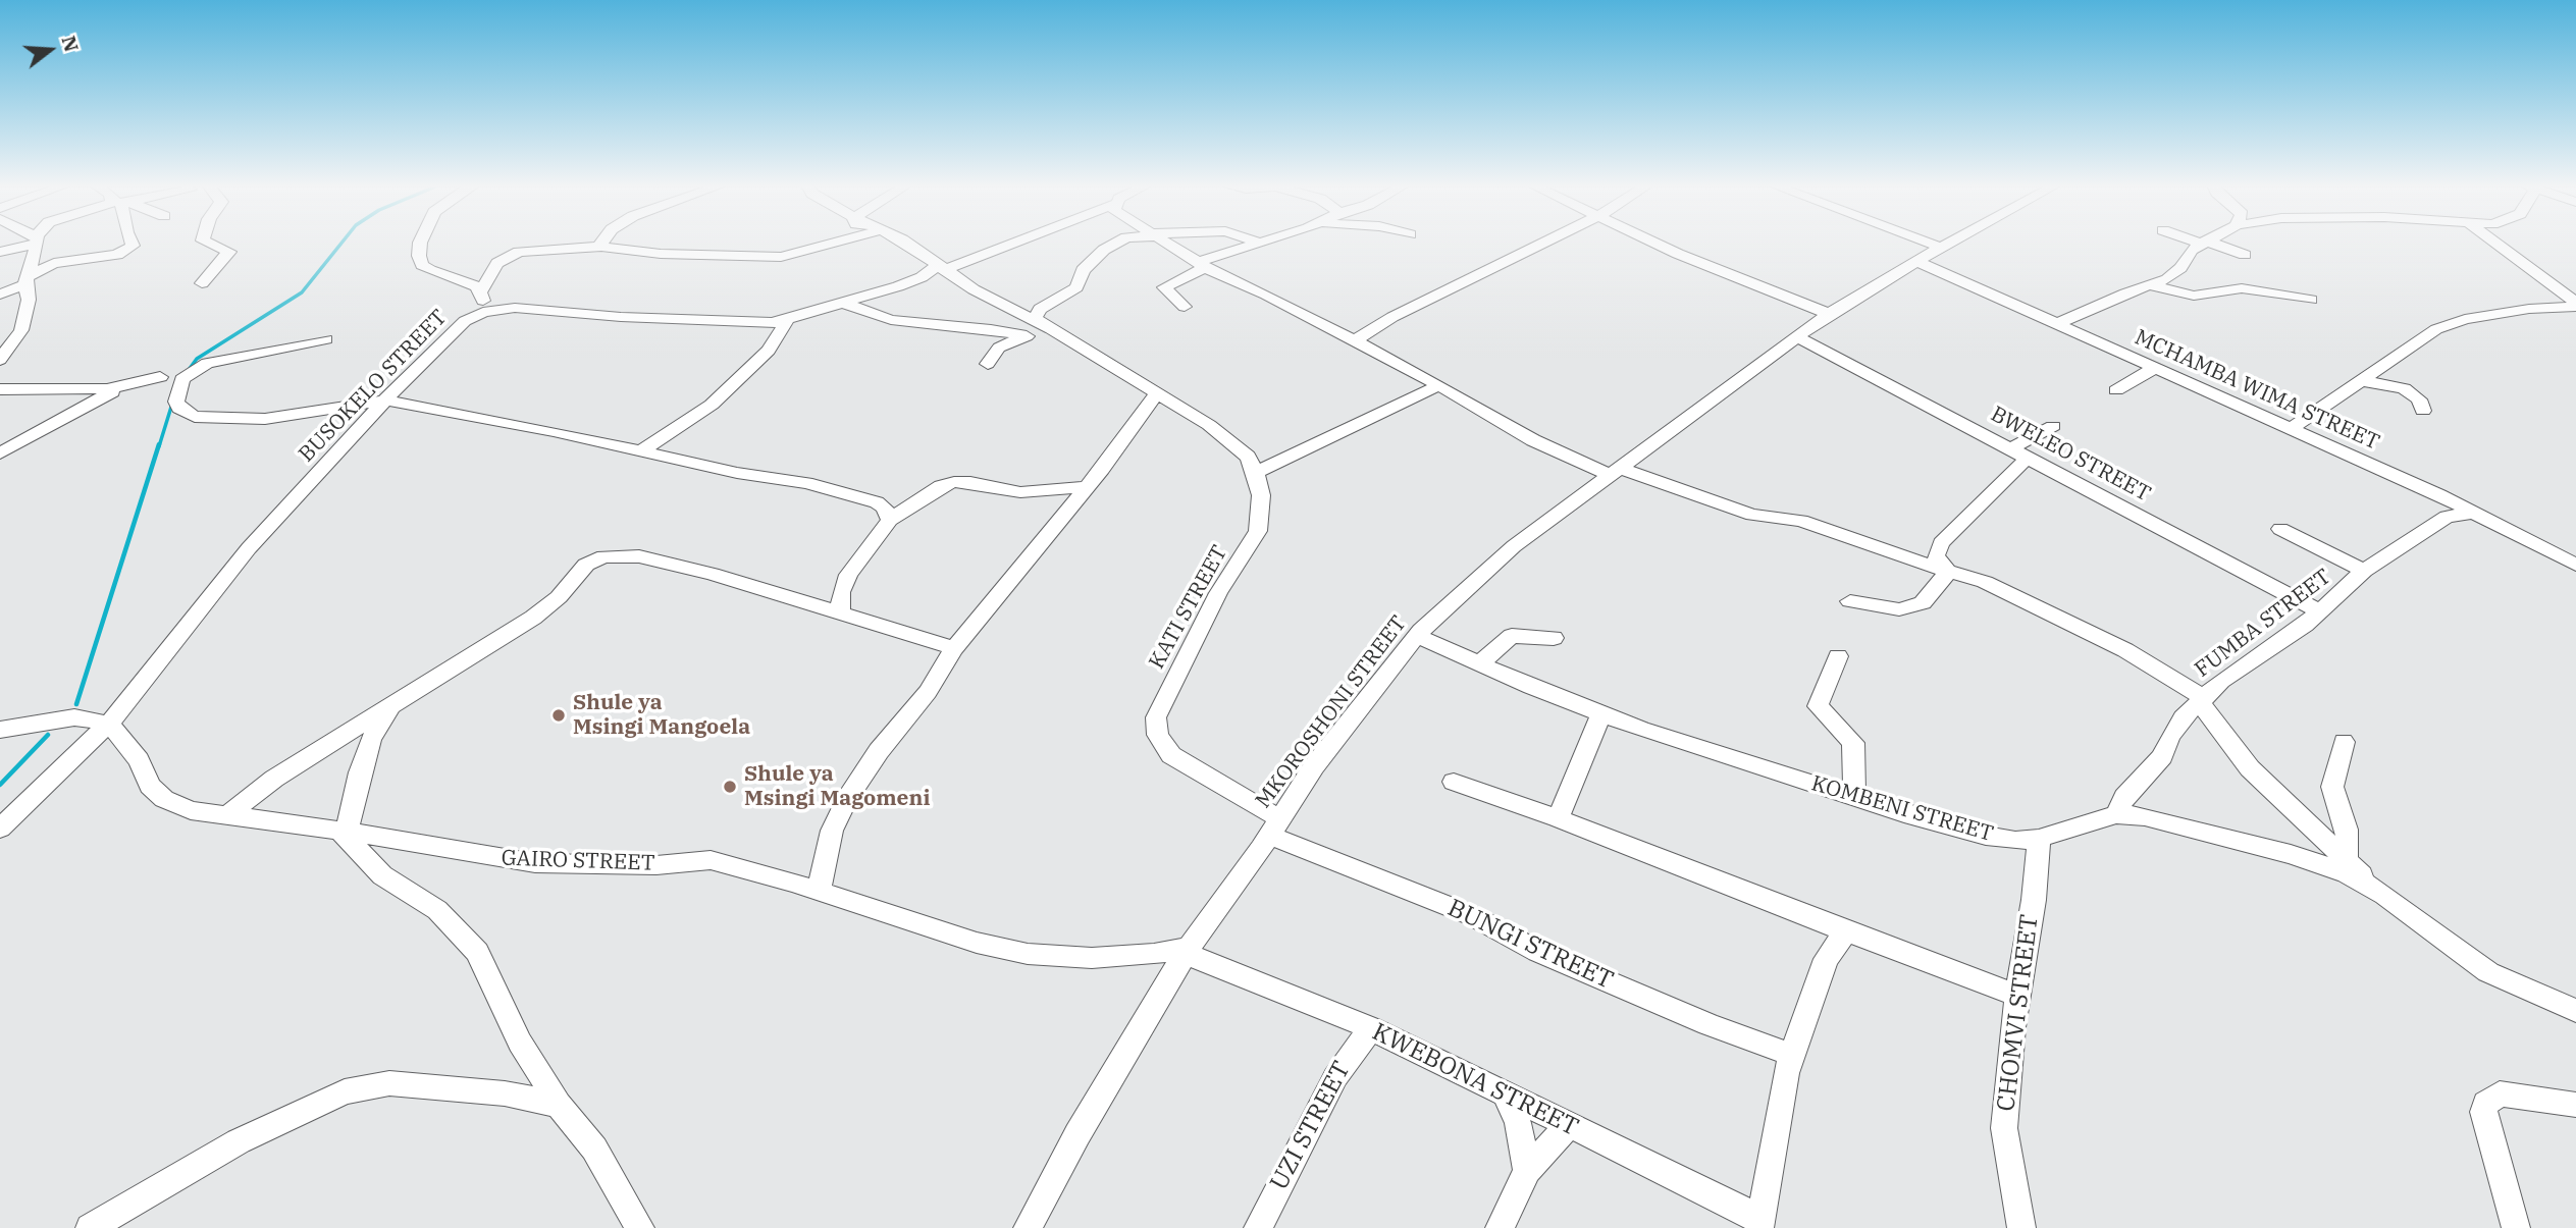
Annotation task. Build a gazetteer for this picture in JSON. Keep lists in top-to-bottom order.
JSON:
{
  "streets": {
    "street": [
      "BUSOKELO STREET",
      "MCHAMBA WIMA STREET",
      "BWELEO STREET",
      "KATI STREET",
      "FUMBA STREET",
      "MKOROSHONI STREET",
      "KOMBENI STREET",
      "GAIRO STREET",
      "BUNGI STREET",
      "CHOMVI STREET",
      "KWEBONA STREET",
      "UZI STREET"
    ]
  },
  "crossings": [
    ["BUSOKELO STREET", "KATI STREET"],
    ["BUSOKELO STREET", "GAIRO STREET"],
    ["MCHAMBA WIMA STREET", "FUMBA STREET"],
    ["MCHAMBA WIMA STREET", "MKOROSHONI STREET"],
    ["BWELEO STREET", "FUMBA STREET"],
    ["BWELEO STREET", "MKOROSHONI STREET"],
    ["KATI STREET", "MKOROSHONI STREET"],
    ["KATI STREET", "BUNGI STREET"],
    ["FUMBA STREET", "KOMBENI STREET"],
    ["MKOROSHONI STREET", "KOMBENI STREET"],
    ["MKOROSHONI STREET", "GAIRO STREET"],
    ["MKOROSHONI STREET", "BUNGI STREET"],
    ["MKOROSHONI STREET", "KWEBONA STREET"],
    ["KOMBENI STREET", "CHOMVI STREET"],
    ["GAIRO STREET", "KWEBONA STREET"],
    ["KWEBONA STREET", "UZI STREET"]
  ],
  "places": ["Shule ya Msingi Mangoela", "Shule ya Msingi Magomeni"],
  "north": "right"
}
